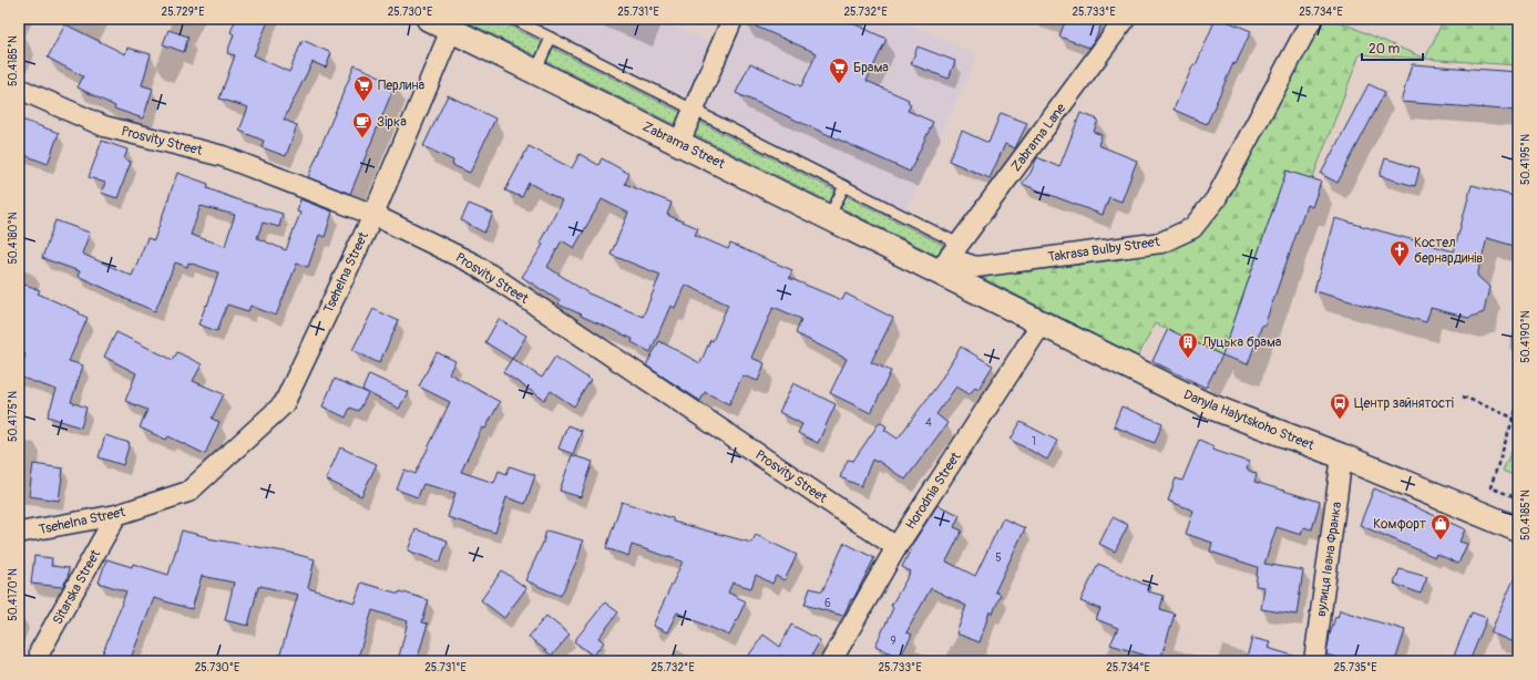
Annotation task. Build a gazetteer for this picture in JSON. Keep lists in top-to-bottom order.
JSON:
{
  "streets": {
    "main road": ["Zabrama Street", "Danyla Halytskoho Street"],
    "street": [
      "Zabrama Lane",
      "Prosvity Street",
      "Takrasa Bulby Street",
      "Tsehelna Street",
      "Horodnia Street",
      "вулиця Івана Франка",
      "Sitarska Street"
    ]
  },
  "crossings": [
    ["Zabrama Lane", "Zabrama Street"],
    ["Zabrama Lane", "Takrasa Bulby Street"],
    ["Zabrama Lane", "Danyla Halytskoho Street"],
    ["Prosvity Street", "Tsehelna Street"],
    ["Prosvity Street", "Horodnia Street"],
    ["Zabrama Street", "Takrasa Bulby Street"],
    ["Zabrama Street", "Tsehelna Street"],
    ["Zabrama Street", "Danyla Halytskoho Street"],
    ["Takrasa Bulby Street", "Danyla Halytskoho Street"],
    ["Tsehelna Street", "Sitarska Street"],
    ["Danyla Halytskoho Street", "Horodnia Street"],
    ["Danyla Halytskoho Street", "вулиця Івана Франка"]
  ],
  "places": {
    "supermarket": ["Брама", "Перлина"],
    "cafe": ["Зірка"],
    "church": ["Костел бернардинів"],
    "building": ["Луцька брама"],
    "bus stop": ["Центр зайнятості"],
    "shop": ["Комфорт"]
  },
  "house_numbers": [
    "4",
    "1",
    "5",
    "6",
    "9"
  ],
  "scale_bar": "20 m",
  "coordinates": [
    "25.729°E",
    "25.730°E",
    "25.731°E",
    "25.732°E",
    "25.733°E",
    "25.734°E",
    "50.4185°N",
    "50.4195°N",
    "50.4180°N",
    "50.4190°N",
    "50.4175°N",
    "50.4170°N",
    "25.735°E"
  ]
}
